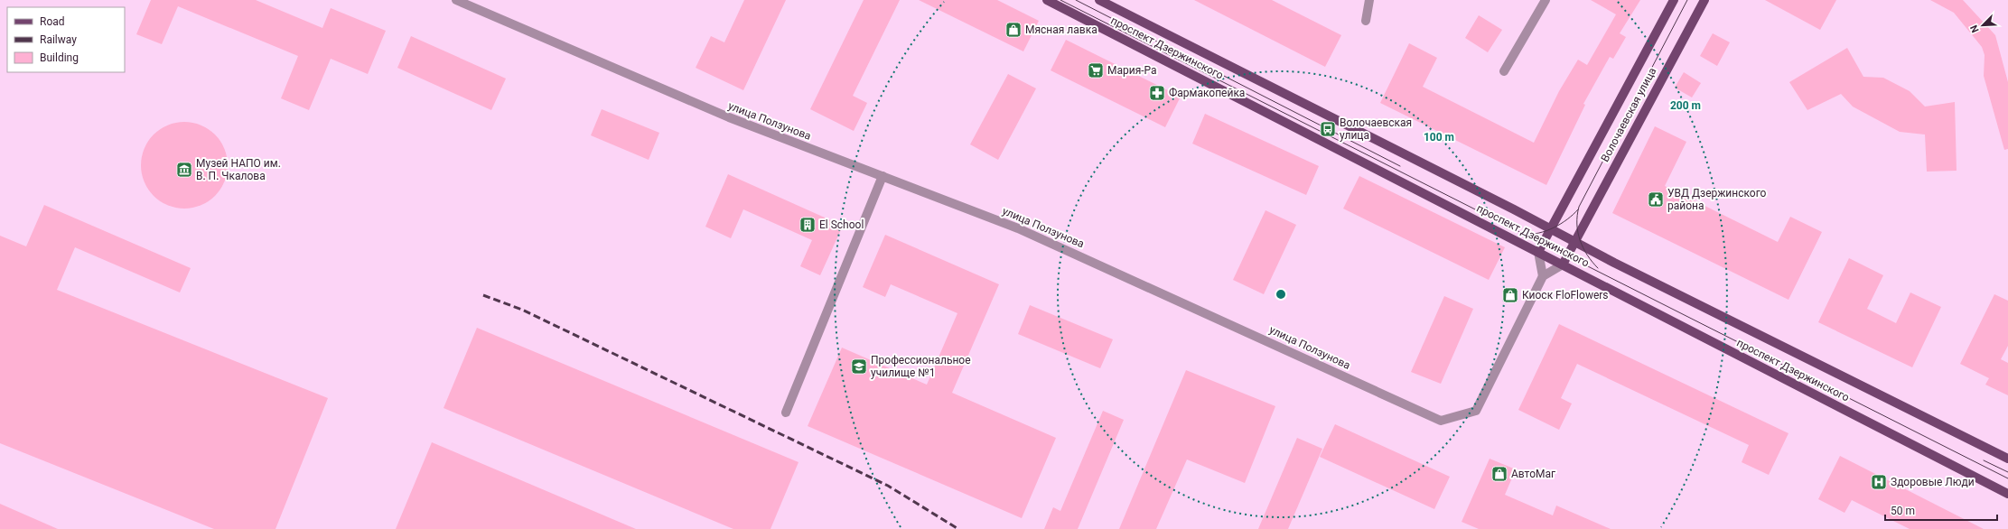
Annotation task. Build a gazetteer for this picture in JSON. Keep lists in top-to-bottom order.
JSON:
{
  "streets": {
    "main road": ["проспект Дзержинского", "Волочаевская улица"],
    "street": ["улица Ползунова"]
  },
  "crossings": [
    ["проспект Дзержинского", "Волочаевская улица"]
  ],
  "places": {
    "shop": ["Мясная лавка", "Киоск FloFlowers", "АвтоМаг"],
    "supermarket": ["Мария-Ра"],
    "pharmacy": ["Фармакопейка"],
    "bus stop": ["Волочаевская улица"],
    "museum": ["Музей НАПО им. В. П. Чкалова"],
    "public building": ["УВД Дзержинского района"],
    "building": ["El School"],
    "school or university": ["Профессиональное училище №1"],
    "hospital": ["Здоровые Люди"]
  },
  "legend": ["Road", "Railway", "Building"],
  "scale_bar": "50 m",
  "north": "bottom left",
  "rings": ["200 m", "100 m"]
}
